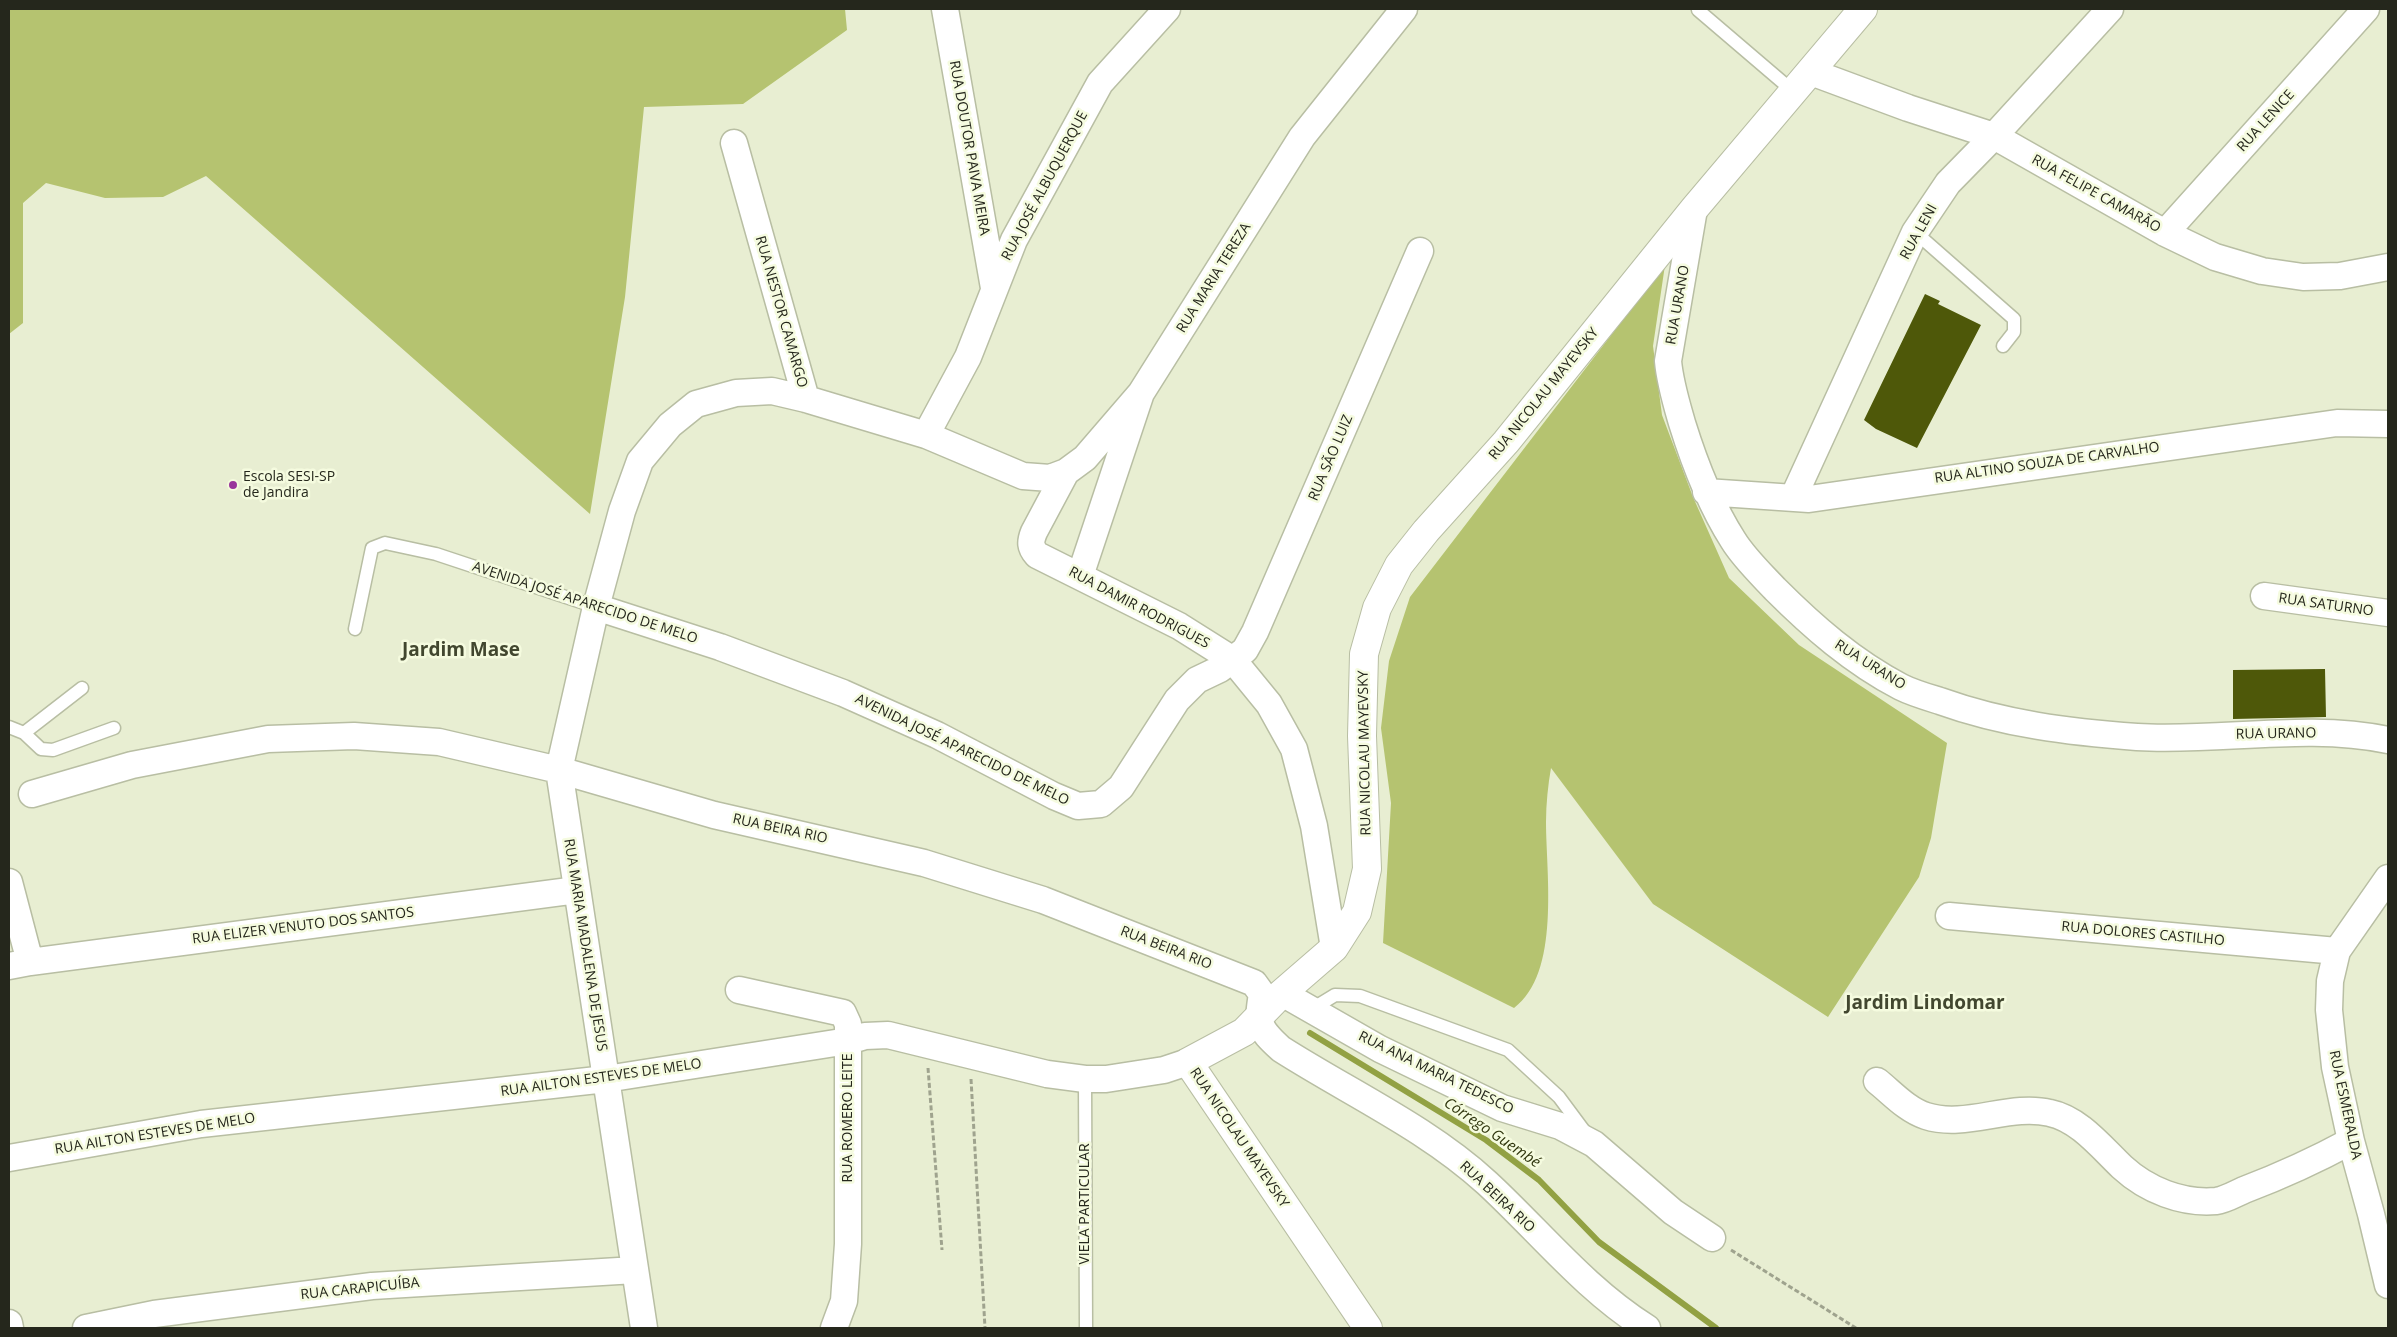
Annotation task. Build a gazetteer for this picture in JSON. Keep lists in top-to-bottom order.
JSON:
{
  "streets": {
    "street": [
      "RUA LENICE",
      "RUA DOUTOR PAIVA MEIRA",
      "RUA JOSÉ ALBUQUERQUE",
      "RUA FELIPE CAMARÃO",
      "RUA LENI",
      "RUA MARIA TEREZA",
      "RUA URANO",
      "RUA NESTOR CAMARGO",
      "RUA NICOLAU MAYEVSKY",
      "RUA SÃO LUIZ",
      "RUA ALTINO SOUZA DE CARVALHO",
      "AVENIDA JOSÉ APARECIDO DE MELO",
      "RUA SATURNO",
      "RUA DAMIR RODRIGUES",
      "RUA BEIRA RIO",
      "RUA ELIZER VENUTO DOS SANTOS",
      "RUA DOLORES CASTILHO",
      "RUA MARIA MADALENA DE JESUS",
      "RUA ANA MARIA TEDESCO",
      "RUA AILTON ESTEVES DE MELO",
      "RUA ESMERALDA",
      "RUA ROMERO LEITE",
      "RUA CARAPICUÍBA"
    ],
    "lane": ["VIELA PARTICULAR"]
  },
  "crossings": [
    ["RUA LENICE", "RUA FELIPE CAMARÃO"],
    ["RUA DOUTOR PAIVA MEIRA", "RUA JOSÉ ALBUQUERQUE"],
    ["RUA JOSÉ ALBUQUERQUE", "RUA NESTOR CAMARGO"],
    ["RUA FELIPE CAMARÃO", "RUA LENI"],
    ["RUA FELIPE CAMARÃO", "RUA NICOLAU MAYEVSKY"],
    ["RUA LENI", "RUA ALTINO SOUZA DE CARVALHO"],
    ["RUA MARIA TEREZA", "RUA NESTOR CAMARGO"],
    ["RUA MARIA TEREZA", "RUA DAMIR RODRIGUES"],
    ["RUA URANO", "RUA NICOLAU MAYEVSKY"],
    ["RUA URANO", "RUA ALTINO SOUZA DE CARVALHO"],
    ["RUA NESTOR CAMARGO", "RUA DAMIR RODRIGUES"],
    ["RUA NICOLAU MAYEVSKY", "RUA DAMIR RODRIGUES"],
    ["RUA NICOLAU MAYEVSKY", "RUA BEIRA RIO"],
    ["RUA NICOLAU MAYEVSKY", "RUA ANA MARIA TEDESCO"],
    ["RUA NICOLAU MAYEVSKY", "RUA AILTON ESTEVES DE MELO"],
    ["RUA SÃO LUIZ", "AVENIDA JOSÉ APARECIDO DE MELO"],
    ["RUA SÃO LUIZ", "RUA DAMIR RODRIGUES"],
    ["AVENIDA JOSÉ APARECIDO DE MELO", "RUA DAMIR RODRIGUES"],
    ["RUA BEIRA RIO", "RUA MARIA MADALENA DE JESUS"],
    ["RUA ELIZER VENUTO DOS SANTOS", "RUA MARIA MADALENA DE JESUS"],
    ["RUA DOLORES CASTILHO", "RUA ESMERALDA"],
    ["RUA MARIA MADALENA DE JESUS", "RUA AILTON ESTEVES DE MELO"],
    ["RUA MARIA MADALENA DE JESUS", "RUA CARAPICUÍBA"],
    ["RUA AILTON ESTEVES DE MELO", "RUA ROMERO LEITE"],
    ["RUA AILTON ESTEVES DE MELO", "VIELA PARTICULAR"]
  ],
  "districts": ["Jardim Mase", "Jardim Lindomar"],
  "water": ["Córrego Guembé"],
  "places": ["Escola SESI-SP de Jandira"]
}
